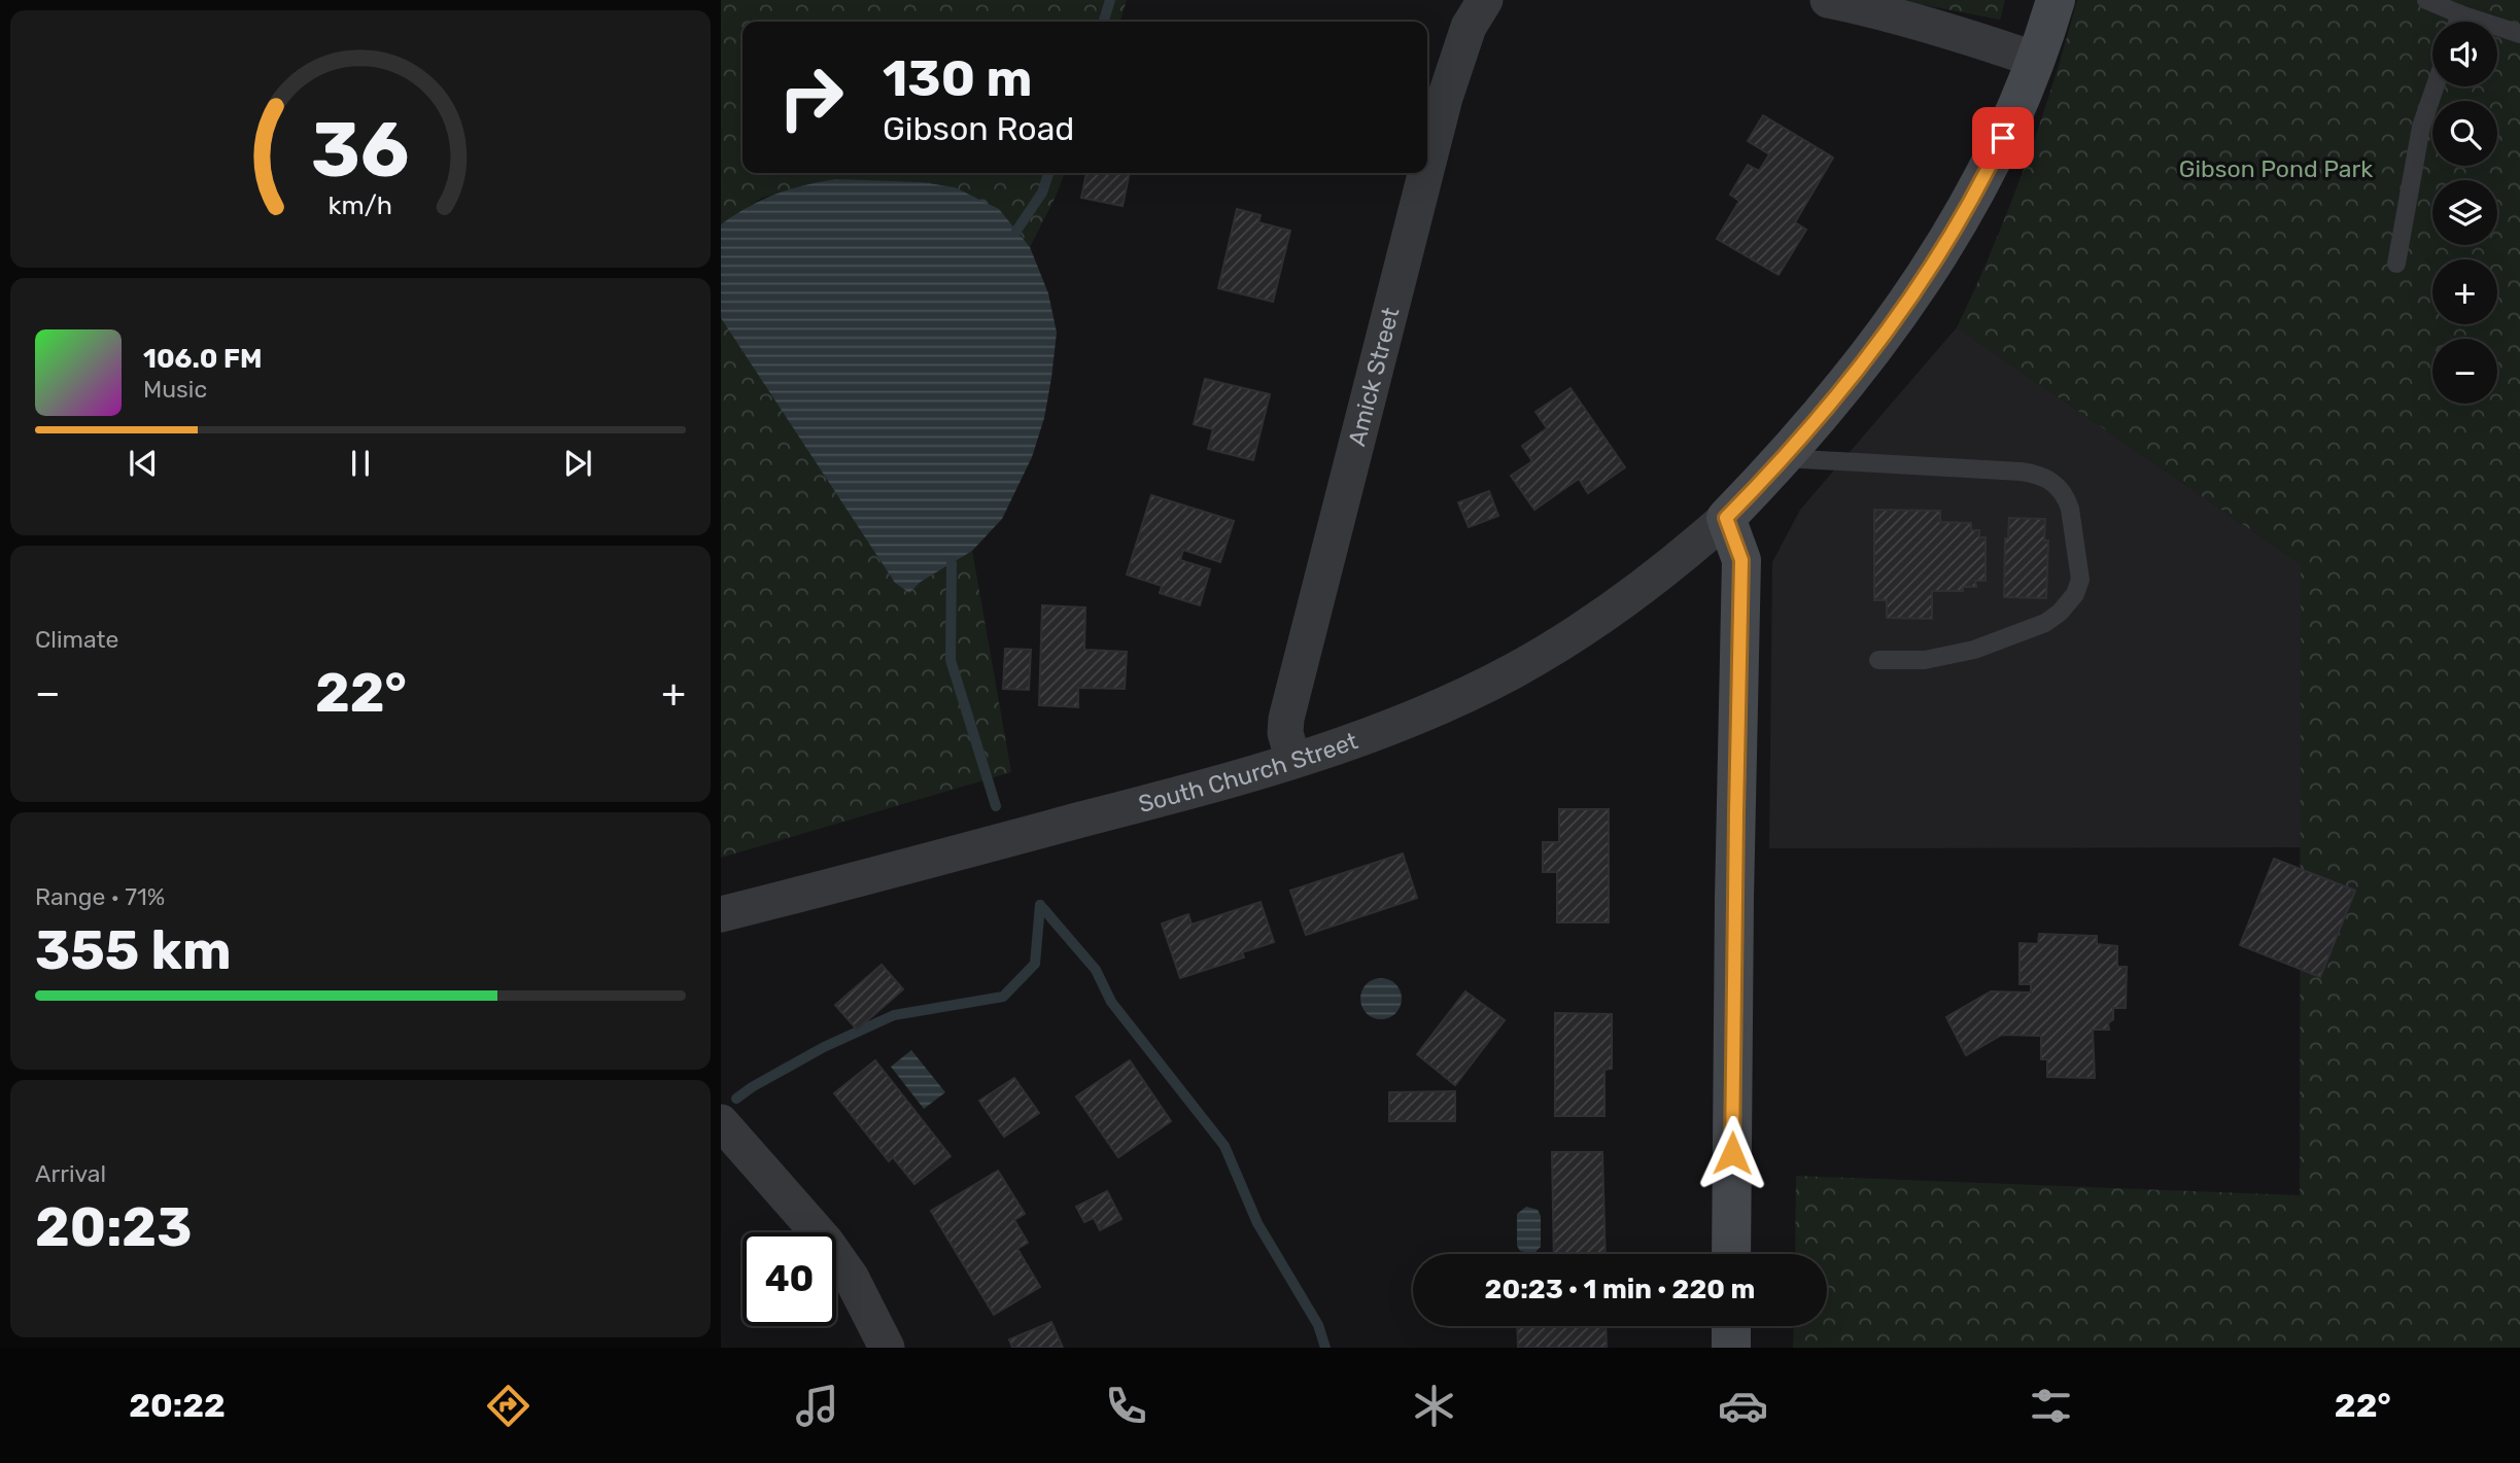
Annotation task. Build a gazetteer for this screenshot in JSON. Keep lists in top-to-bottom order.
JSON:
{
  "streets": {
    "street": ["Amick Street", "South Church Street"]
  },
  "crossings": [
    ["Amick Street", "South Church Street"]
  ],
  "parks": ["Gibson Pond Park"],
  "page": {
    "map_buttons": ["+", "−"],
    "turn": ["130 m", "Gibson Road"],
    "song": ["106.0 FM", "Music"],
    "tile": [
      "Climate",
      ["Range · 71%", "355 km"],
      ["Arrival", "20:23"]
    ],
    "heat": ["−", "22°", "+"],
    "limit": "40",
    "trip": "20:23 · 1 min · 220 m",
    "tabs": ["20:22", "22°"],
    "gauge": ["36", "km/h"]
  }
}
